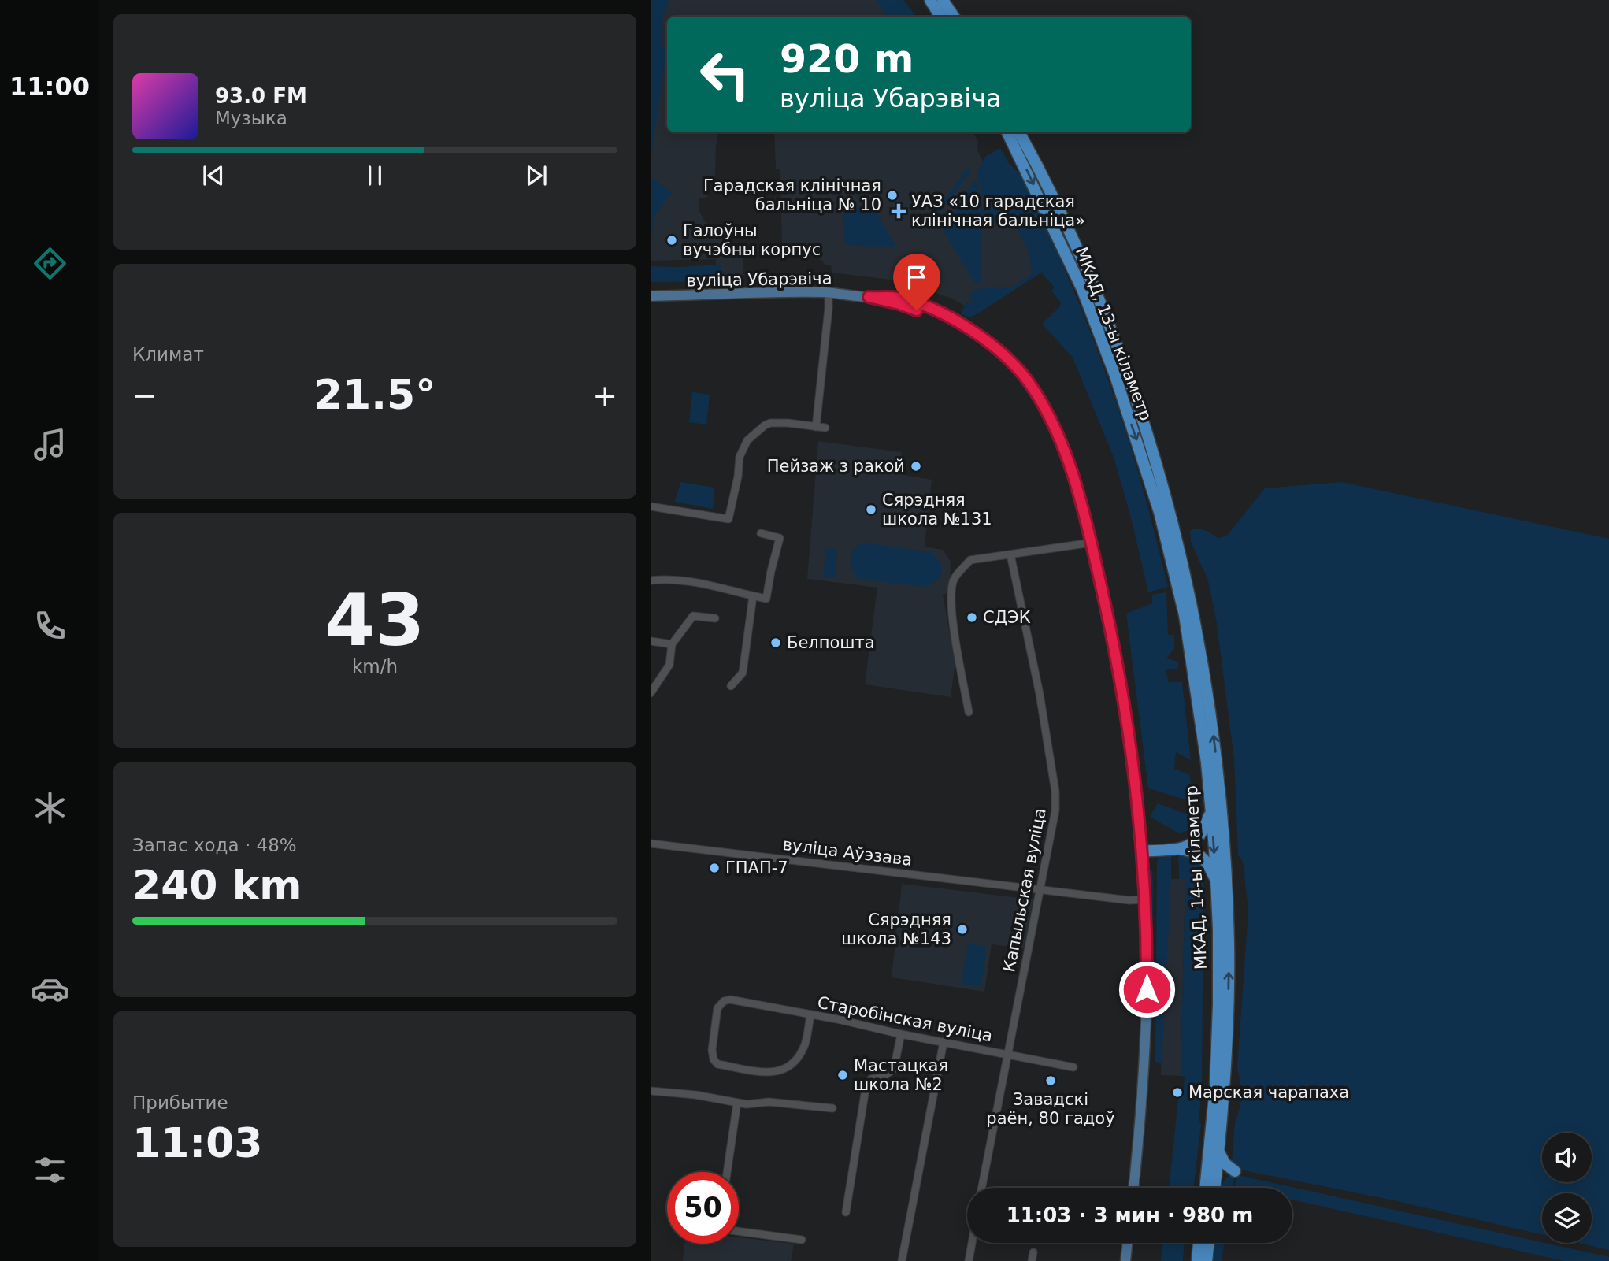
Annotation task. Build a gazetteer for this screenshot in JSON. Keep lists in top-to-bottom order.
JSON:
{
  "streets": {
    "highway": ["МКАД, 13-ы кіламетр", "МКАД, 14-ы кіламетр"],
    "main road": ["вуліца Убарэвіча"],
    "street": ["вуліца Аўэзава", "Капыльская вуліца", "Старобінская вуліца"]
  },
  "crossings": [
    ["вуліца Убарэвіча", "вуліца Аўэзава"],
    ["МКАД, 13-ы кіламетр", "МКАД, 14-ы кіламетр"],
    ["вуліца Аўэзава", "Капыльская вуліца"],
    ["Капыльская вуліца", "Старобінская вуліца"]
  ],
  "places": {
    "other": [
      "Гарадская клінічная бальніца № 10",
      "Галоўны вучэбны корпус",
      "Пейзаж з ракой",
      "Сярэдняя школа №131",
      "СДЭК",
      "Белпошта",
      "ГПАП-7",
      "Сярэдняя школа №143",
      "Мастацкая школа №2",
      "Завадскі раён, 80 гадоў",
      "Марская чарапаха"
    ],
    "health": ["УАЗ «10 гарадская клінічная бальніца»"]
  },
  "page": {
    "tabs": "11:00",
    "turn": ["920 m", "вуліца Убарэвіча"],
    "song": ["93.0 FM", "Музыка"],
    "tile": [
      "Климат",
      ["43", "km/h"],
      ["Запас хода · 48%", "240 km"],
      ["Прибытие", "11:03"]
    ],
    "heat": ["−", "21.5°", "+"],
    "limit": "50",
    "trip": "11:03 · 3 мин · 980 m"
  }
}
